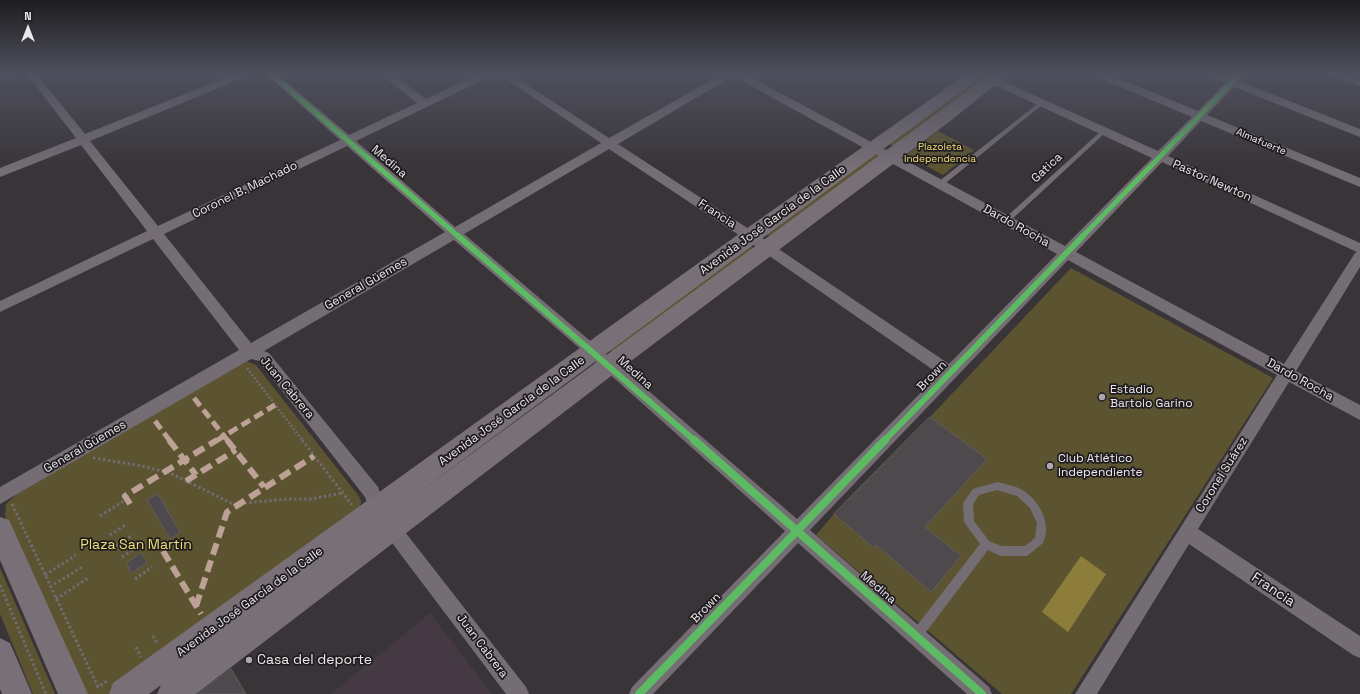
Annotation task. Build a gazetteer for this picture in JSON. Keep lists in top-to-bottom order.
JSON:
{
  "streets": {
    "main road": ["Avenida José García de la Calle"],
    "street": [
      "Almafuerte",
      "Medina",
      "Pastor Newton",
      "Coronel B. Machado",
      "Francia",
      "Dardo Rocha",
      "General Güemes",
      "Brown",
      "Juan Cabrera",
      "Coronel Suárez"
    ],
    "lane": ["Gatica"]
  },
  "crossings": [
    ["Almafuerte", "Brown"],
    ["Medina", "Coronel B. Machado"],
    ["Medina", "Avenida José García de la Calle"],
    ["Medina", "General Güemes"],
    ["Medina", "Brown"],
    ["Gatica", "Pastor Newton"],
    ["Gatica", "Dardo Rocha"],
    ["Pastor Newton", "Brown"],
    ["Coronel B. Machado", "Juan Cabrera"],
    ["Francia", "Avenida José García de la Calle"],
    ["Francia", "General Güemes"],
    ["Francia", "Brown"],
    ["Francia", "Coronel Suárez"],
    ["Avenida José García de la Calle", "Dardo Rocha"],
    ["Avenida José García de la Calle", "Juan Cabrera"],
    ["Dardo Rocha", "Brown"],
    ["Dardo Rocha", "Coronel Suárez"],
    ["General Güemes", "Juan Cabrera"]
  ],
  "parks": ["Plazoleta Independencia", "Plaza San Martín"],
  "places": ["Estadio Bartolo Garino", "Club Atlético Independiente", "Casa del deporte"],
  "north": "top"
}
